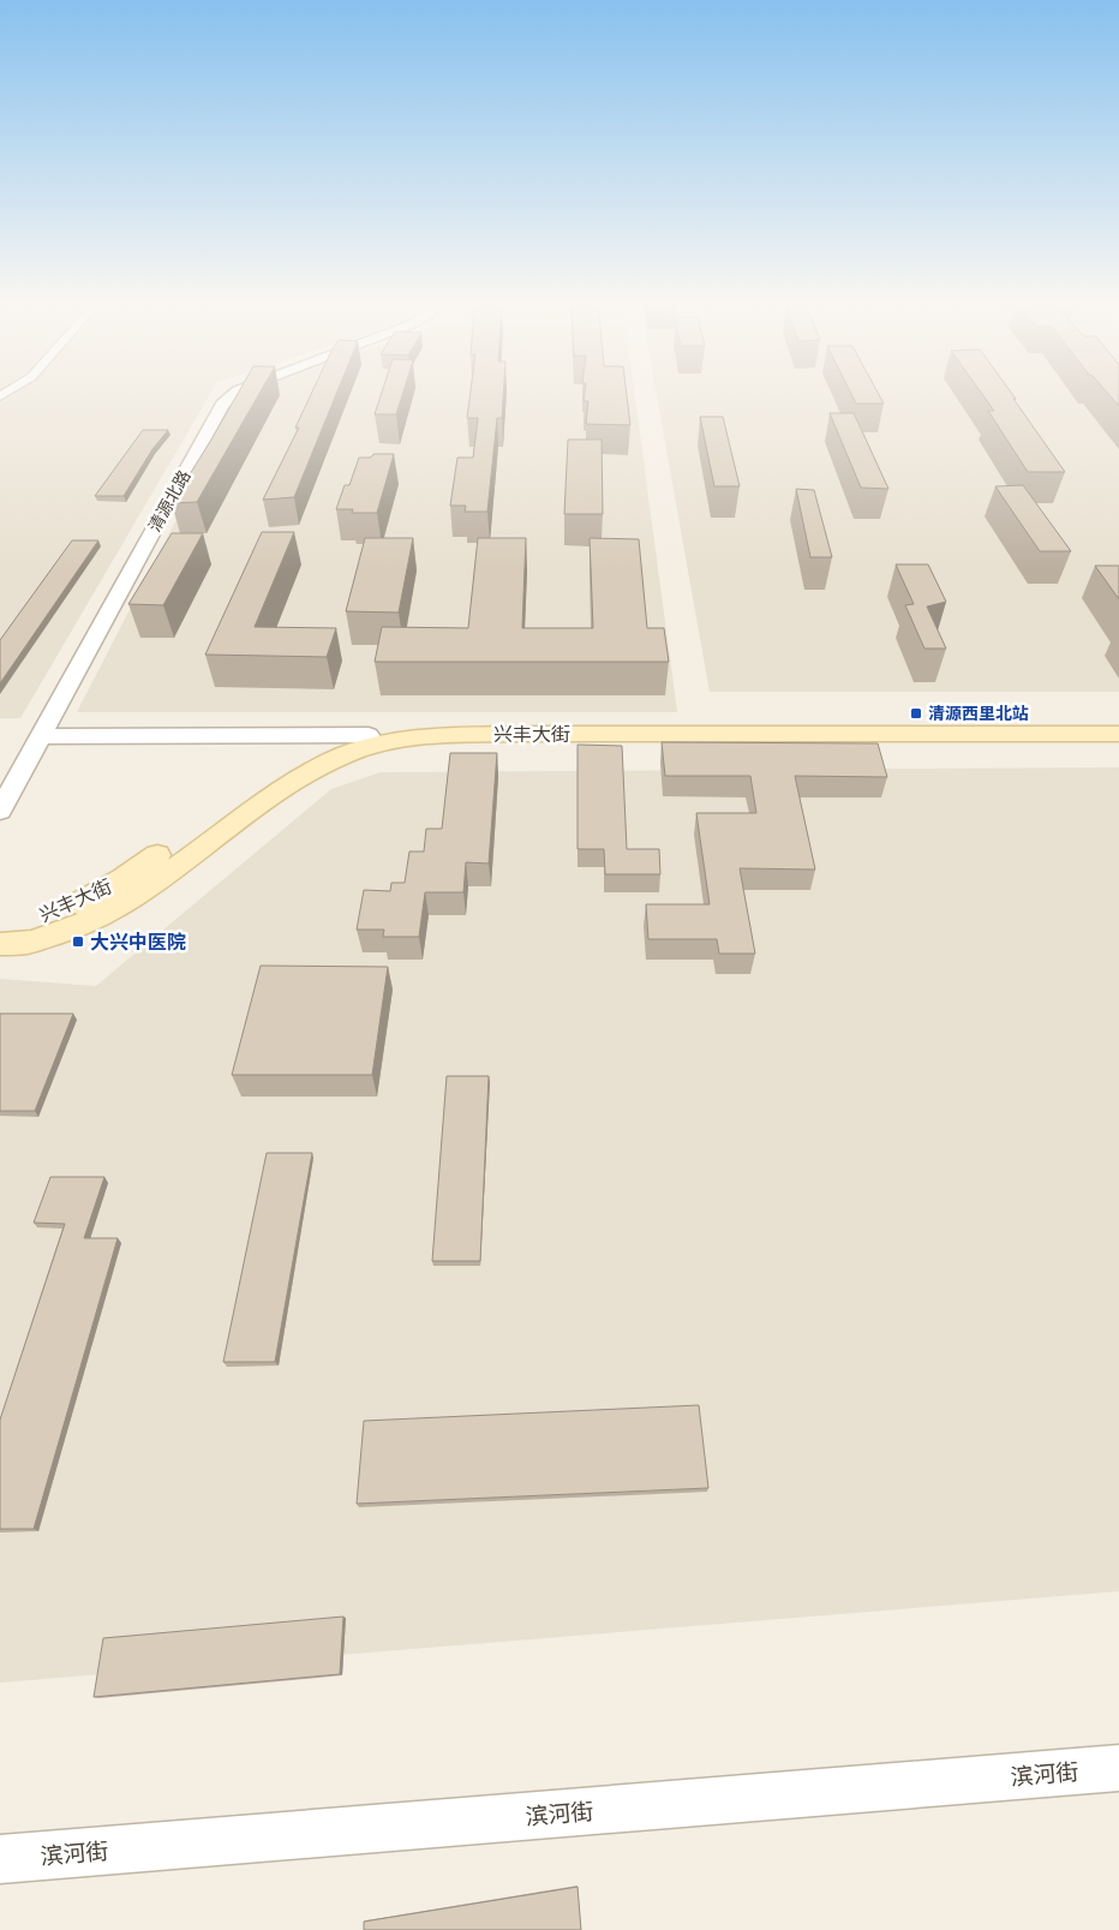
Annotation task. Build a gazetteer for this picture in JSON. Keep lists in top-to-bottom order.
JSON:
{
  "streets": {
    "main road": ["兴丰大街"],
    "street": ["清源北路", "滨河街"]
  },
  "places": {
    "transit": ["清源西里北站", "大兴中医院"]
  }
}
